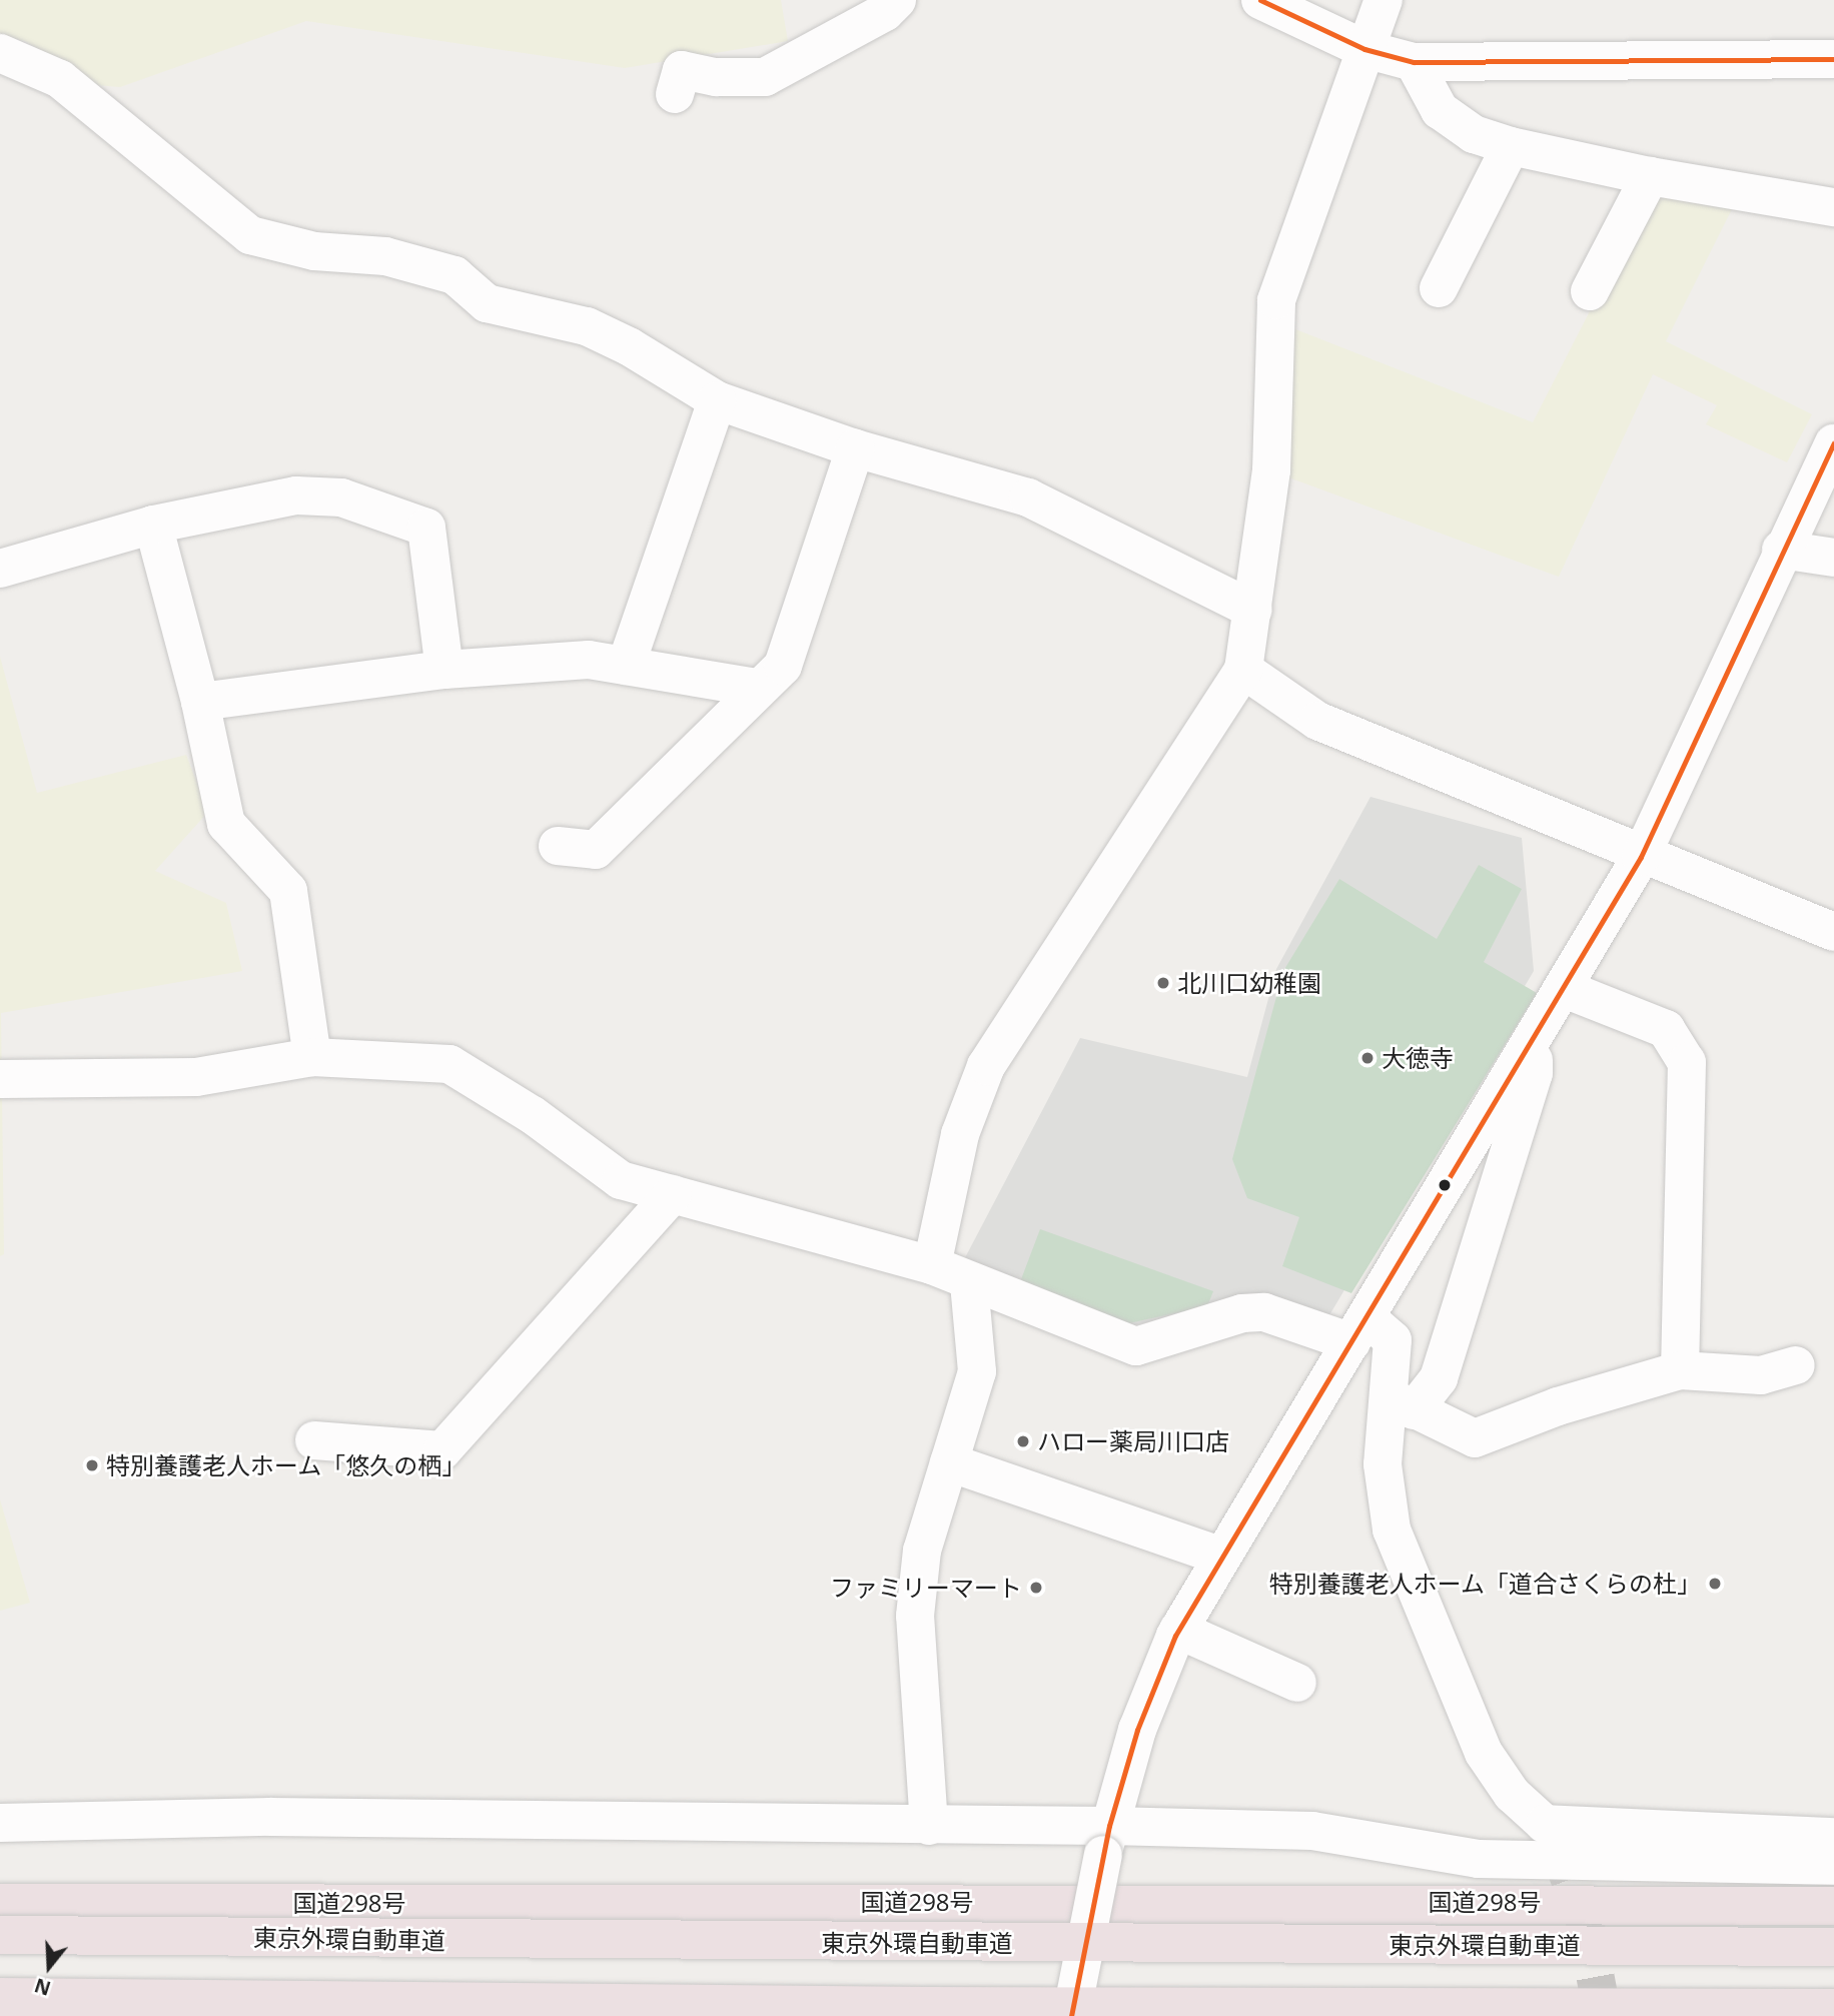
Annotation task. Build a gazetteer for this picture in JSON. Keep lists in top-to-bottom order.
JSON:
{
  "streets": {
    "highway": ["国道298号", "東京外環自動車道"]
  },
  "places": [
    "北川口幼稚園",
    "大徳寺",
    "ハロー薬局川口店",
    "特別養護老人ホーム「悠久の栖」",
    "特別養護老人ホーム「道合さくらの杜」",
    "ファミリーマート"
  ],
  "north": "bottom"
}
